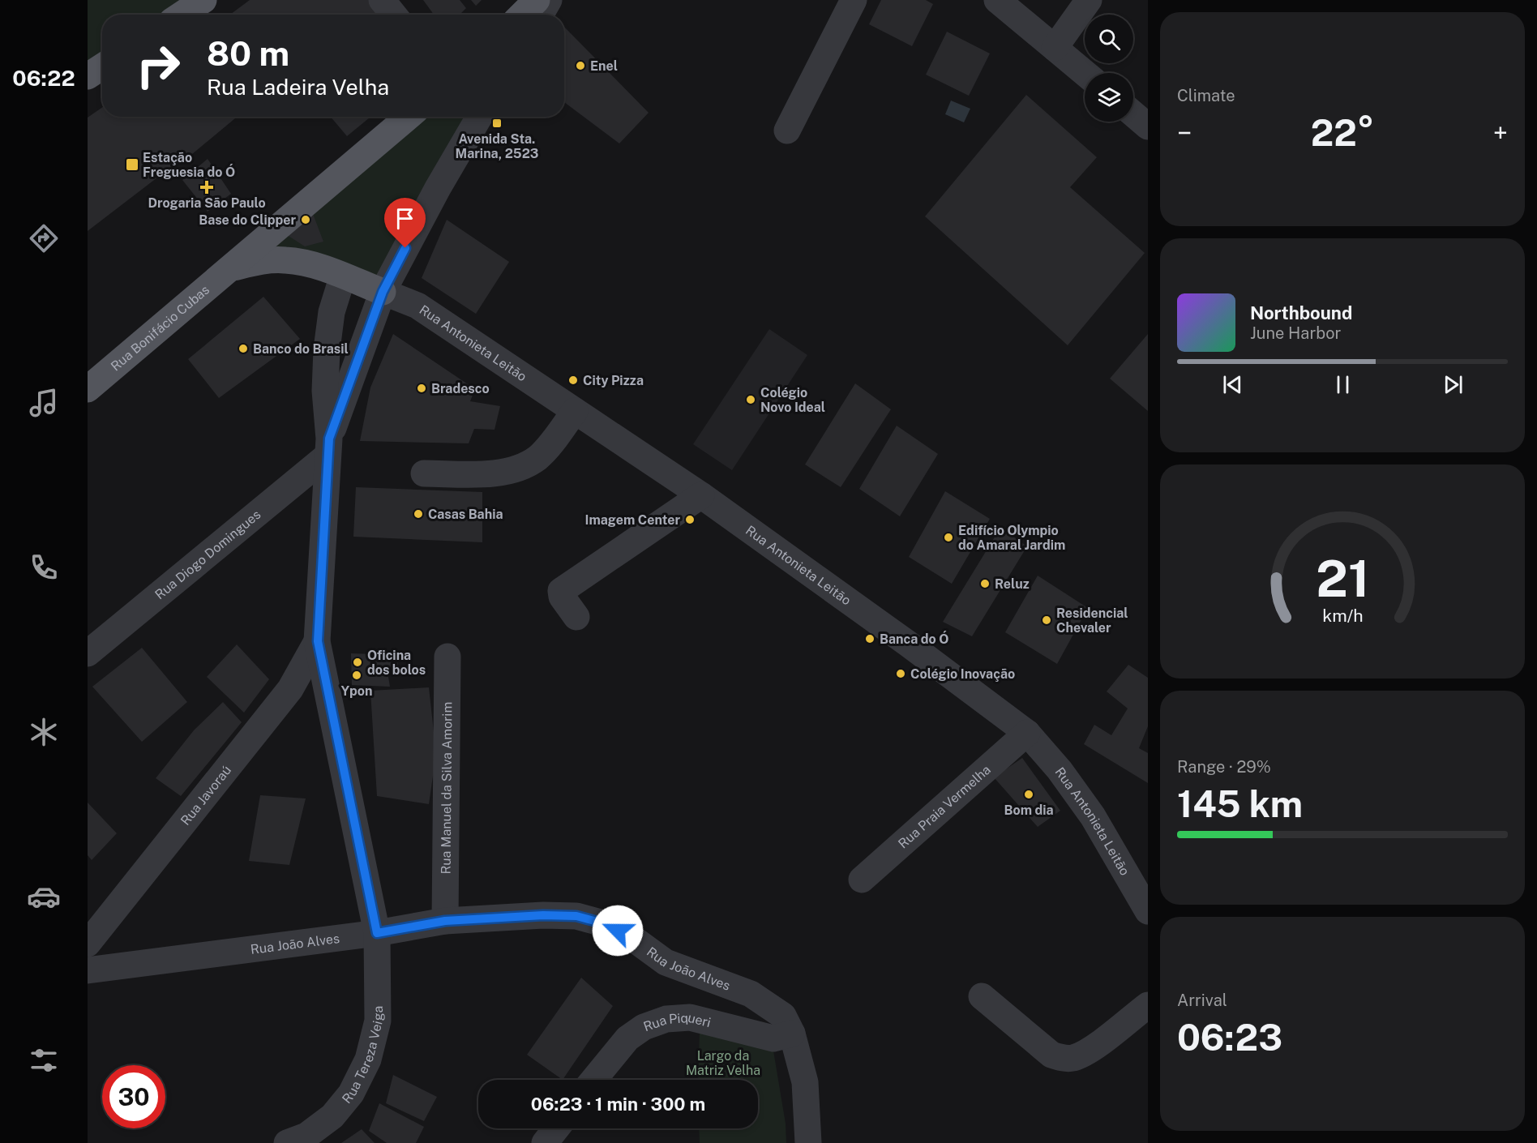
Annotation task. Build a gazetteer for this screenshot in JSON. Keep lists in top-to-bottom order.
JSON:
{
  "streets": {
    "main road": ["Rua Bonifácio Cubas"],
    "street": [
      "Rua Antonieta Leitão",
      "Rua Diogo Domingues",
      "Rua Manuel da Silva Amorim",
      "Rua Javoraú",
      "Rua Praia Vermelha",
      "Rua João Alves",
      "Rua Piqueri",
      "Rua Tereza Veiga"
    ]
  },
  "crossings": [
    ["Rua Bonifácio Cubas", "Rua Antonieta Leitão"],
    ["Rua Antonieta Leitão", "Rua Praia Vermelha"],
    ["Rua Manuel da Silva Amorim", "Rua João Alves"],
    ["Rua Javoraú", "Rua Tereza Veiga"],
    ["Rua João Alves", "Rua Piqueri"],
    ["Rua João Alves", "Rua Tereza Veiga"]
  ],
  "parks": ["Largo da Matriz Velha"],
  "places": {
    "other": [
      "Enel",
      "Base do Clipper",
      "Banco do Brasil",
      "City Pizza",
      "Bradesco",
      "Colégio Novo Ideal",
      "Casas Bahia",
      "Imagem Center",
      "Edifício Olympio do Amaral Jardim",
      "Reluz",
      "Residencial Chevaler",
      "Banca do Ó",
      "Oficina dos bolos",
      "Colégio Inovação",
      "Ypon",
      "Bom dia"
    ],
    "transit": ["Avenida Sta. Marina, 2523", "Estação Freguesia do Ó"],
    "health": ["Drogaria São Paulo"]
  },
  "page": {
    "tabs": "06:22",
    "tile": [
      "Climate",
      ["Range · 29%", "145 km"],
      ["Arrival", "06:23"]
    ],
    "turn": ["80 m", "Rua Ladeira Velha"],
    "heat": ["−", "22°", "+"],
    "song": ["Northbound", "June Harbor"],
    "limit": "30",
    "trip": "06:23 · 1 min · 300 m",
    "gauge": ["21", "km/h"]
  }
}
